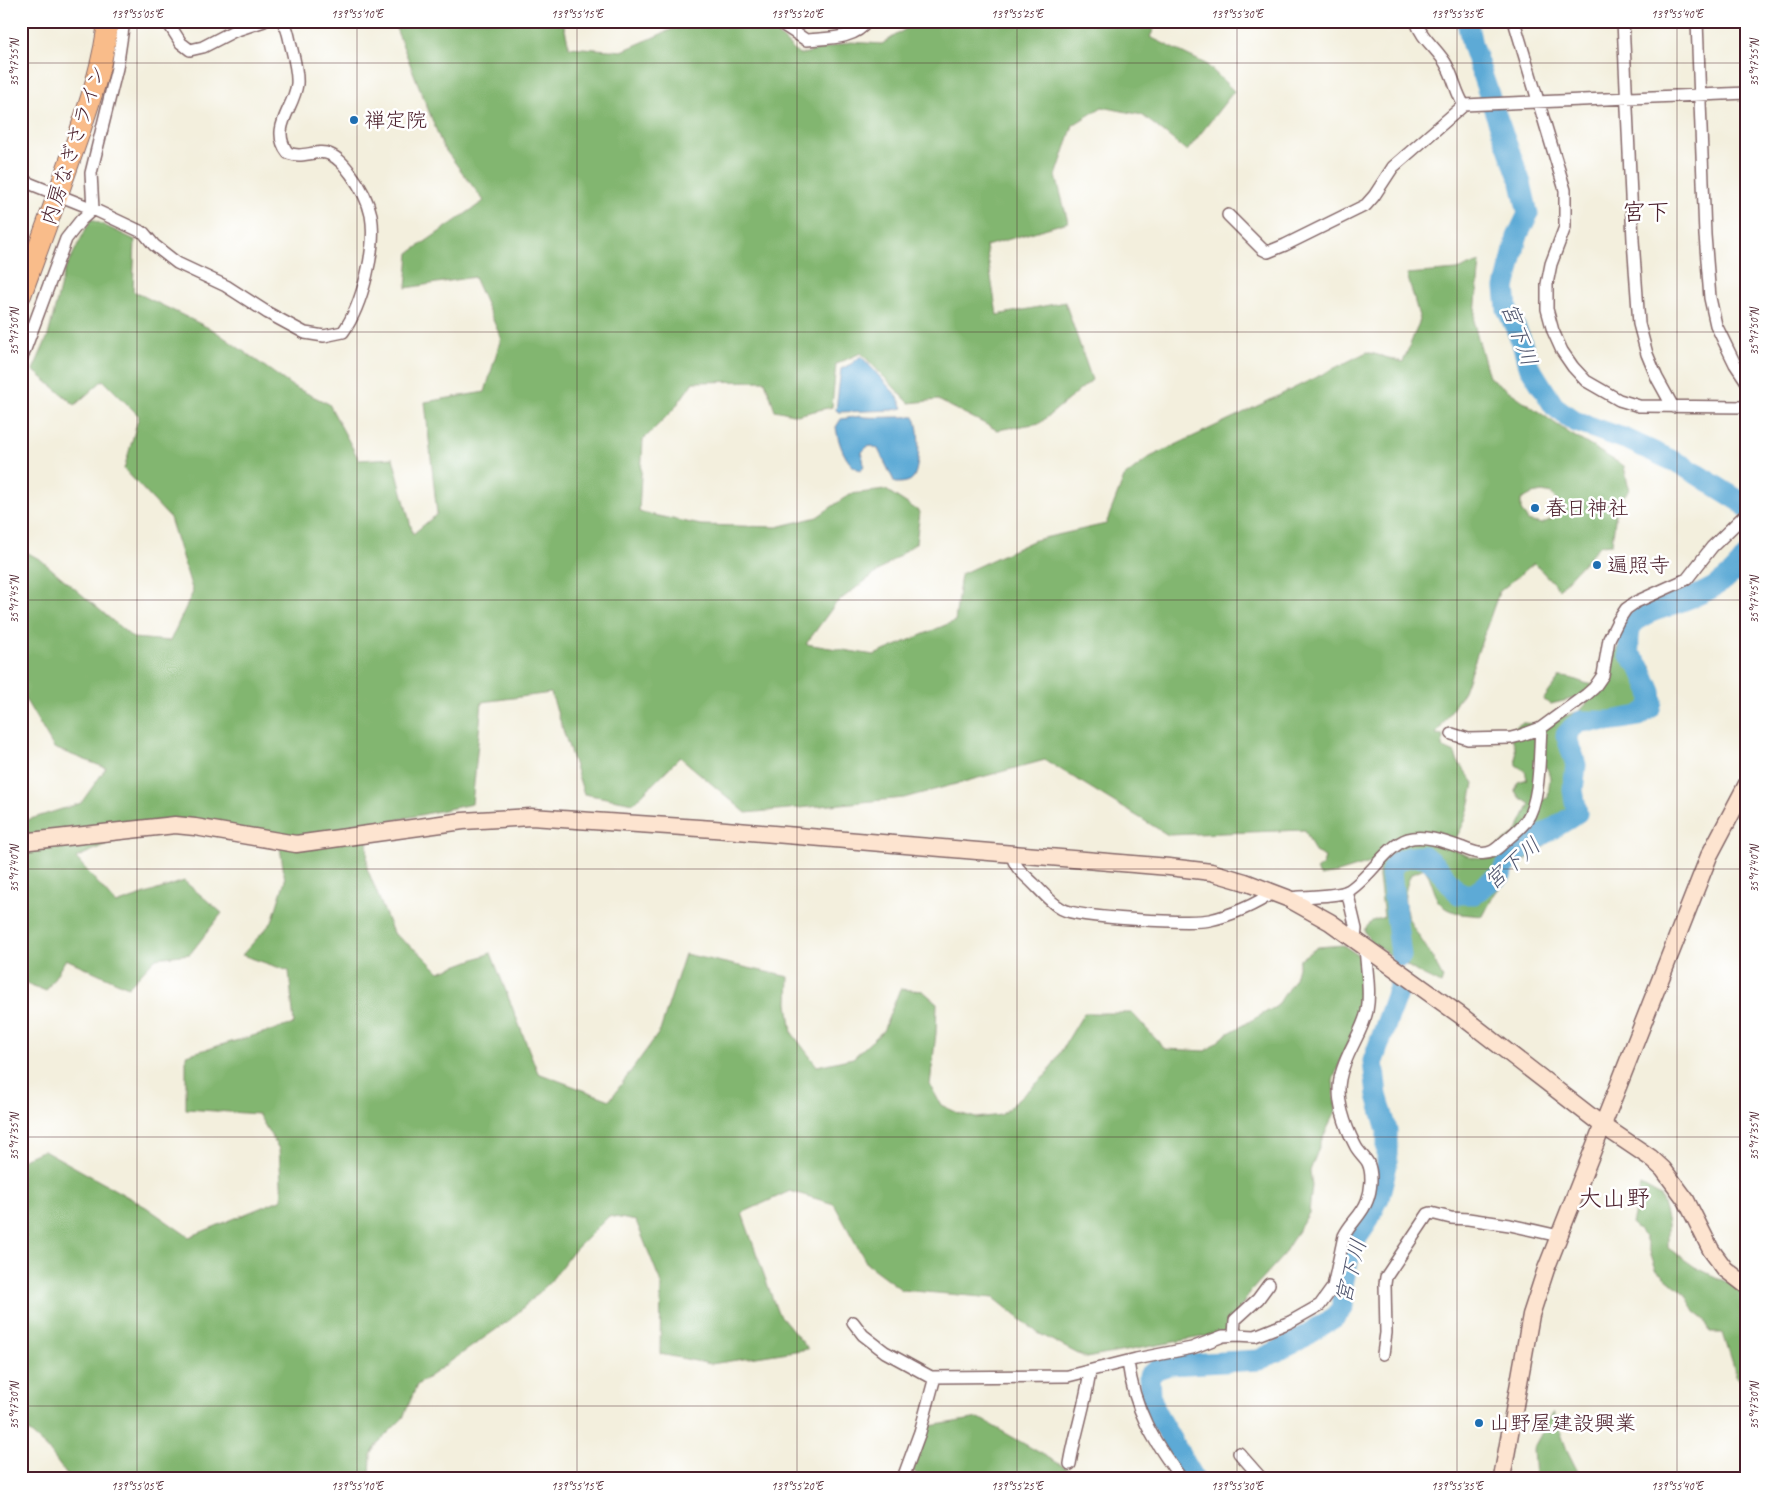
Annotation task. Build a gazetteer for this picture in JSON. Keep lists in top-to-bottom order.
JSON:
{
  "streets": {
    "highway": ["内房なぎさライン"]
  },
  "districts": ["宮下", "大山野"],
  "water": ["宮下川"],
  "places": [
    "禅定院",
    "春日神社",
    "遍照寺",
    "山野屋建設興業"
  ],
  "coordinates": [
    "139°55'05\"E",
    "139°55'10\"E",
    "139°55'15\"E",
    "139°55'20\"E",
    "139°55'25\"E",
    "139°55'30\"E",
    "139°55'35\"E",
    "139°55'40\"E",
    "35°17'55\"N",
    "35°17'50\"N",
    "35°17'45\"N",
    "35°17'40\"N",
    "35°17'35\"N",
    "35°17'30\"N"
  ]
}
